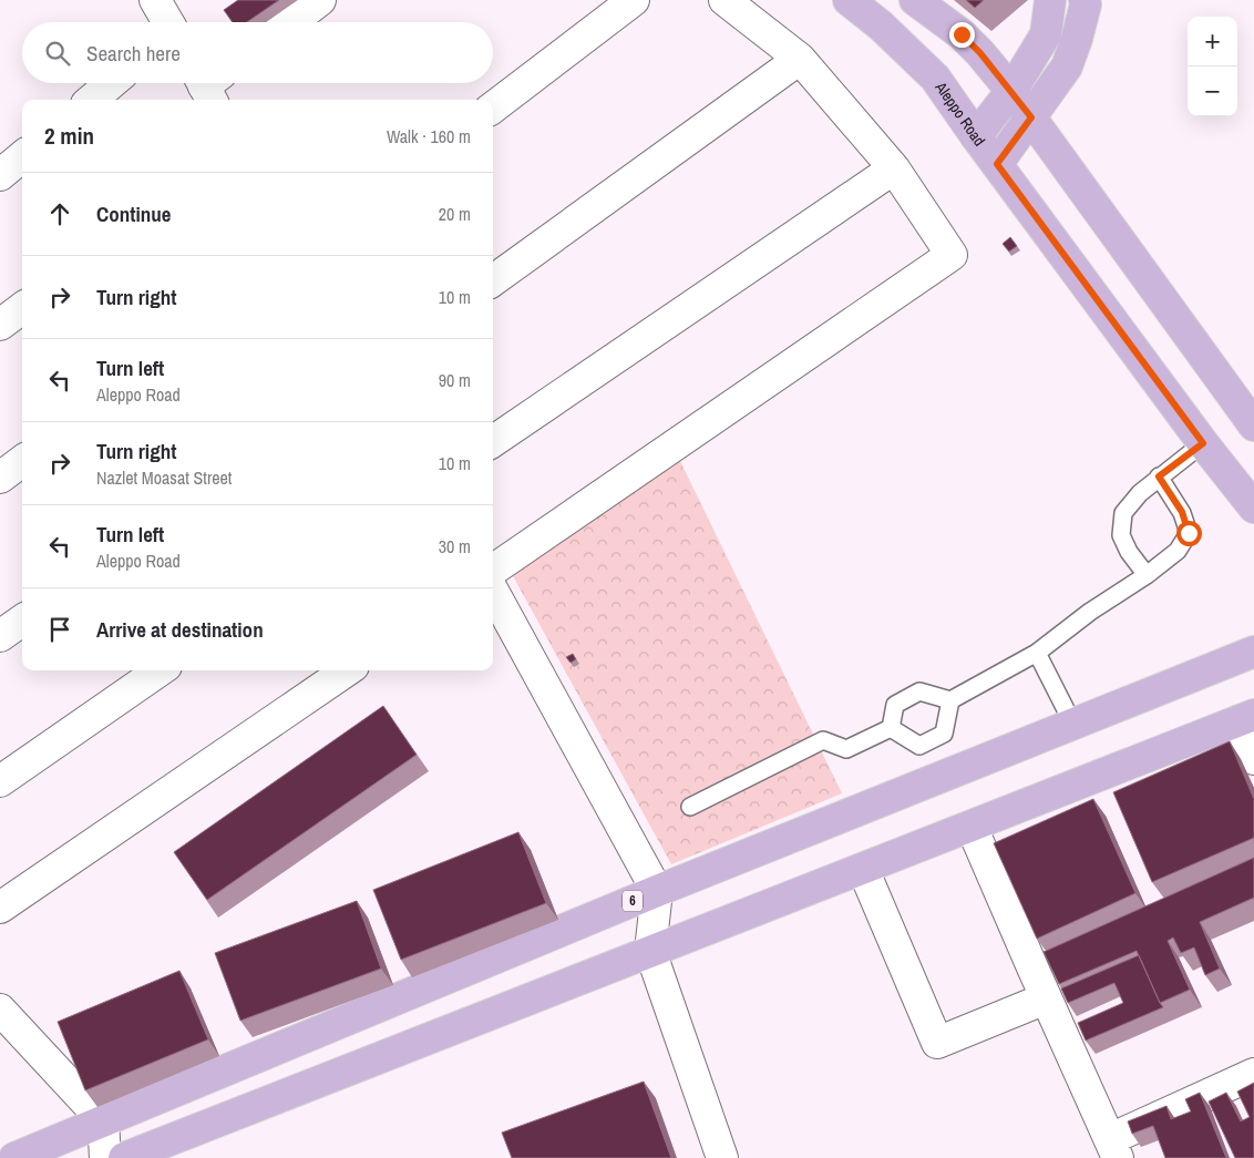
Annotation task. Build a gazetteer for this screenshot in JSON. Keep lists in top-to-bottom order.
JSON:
{
  "streets": {
    "main road": ["Aleppo Road", "6"]
  },
  "page": {
    "map_buttons": ["+", "−"],
    "search": "Search here",
    "heading": ["2 min", "Walk · 160 m"],
    "list": [
      ["Continue", "20 m"],
      ["Turn right", "10 m"],
      ["Turn left", "Aleppo Road", "90 m"],
      ["Turn right", "Nazlet Moasat Street", "10 m"],
      ["Turn left", "Aleppo Road", "30 m"],
      "Arrive at destination"
    ]
  }
}
